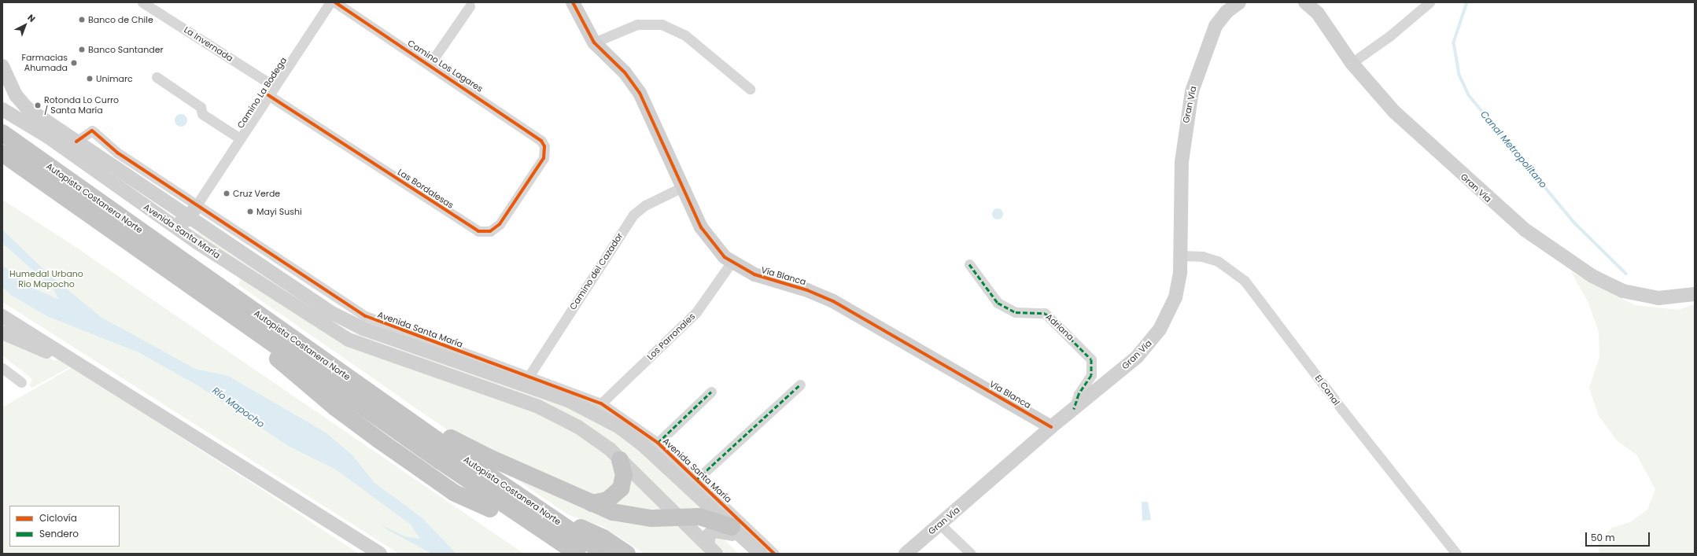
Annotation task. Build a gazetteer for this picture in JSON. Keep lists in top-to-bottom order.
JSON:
{
  "streets": {
    "highway": ["Autopista Costanera Norte"],
    "main road": ["Gran Vía", "Avenida Santa María", "Vía Blanca"],
    "street": [
      "La Invernada",
      "Camino Los Lagares",
      "Camino La Bodega",
      "Las Bordalesas",
      "Camino del Cazador",
      "Adriana",
      "Los Parronales",
      "El Canal"
    ]
  },
  "crossings": [
    ["La Invernada", "Camino La Bodega"],
    ["Camino Los Lagares", "Las Bordalesas"],
    ["Camino La Bodega", "Las Bordalesas"],
    ["Camino La Bodega", "Avenida Santa María"],
    ["Gran Vía", "Vía Blanca"],
    ["Gran Vía", "Adriana"],
    ["Gran Vía", "El Canal"],
    ["Avenida Santa María", "Camino del Cazador"],
    ["Avenida Santa María", "Los Parronales"],
    ["Camino del Cazador", "Vía Blanca"],
    ["Vía Blanca", "Los Parronales"]
  ],
  "water": ["Canal Metropolitano", "Río Mapocho"],
  "parks": ["Humedal Urbano Río Mapocho"],
  "places": [
    "Banco de Chile",
    "Banco Santander",
    "Farmacias Ahumada",
    "Unimarc",
    "Rotonda Lo Curro / Santa María",
    "Cruz Verde",
    "Mayi Sushi"
  ],
  "legend": ["Ciclovía", "Sendero"],
  "scale_bar": "50 m",
  "north": "top right"
}
